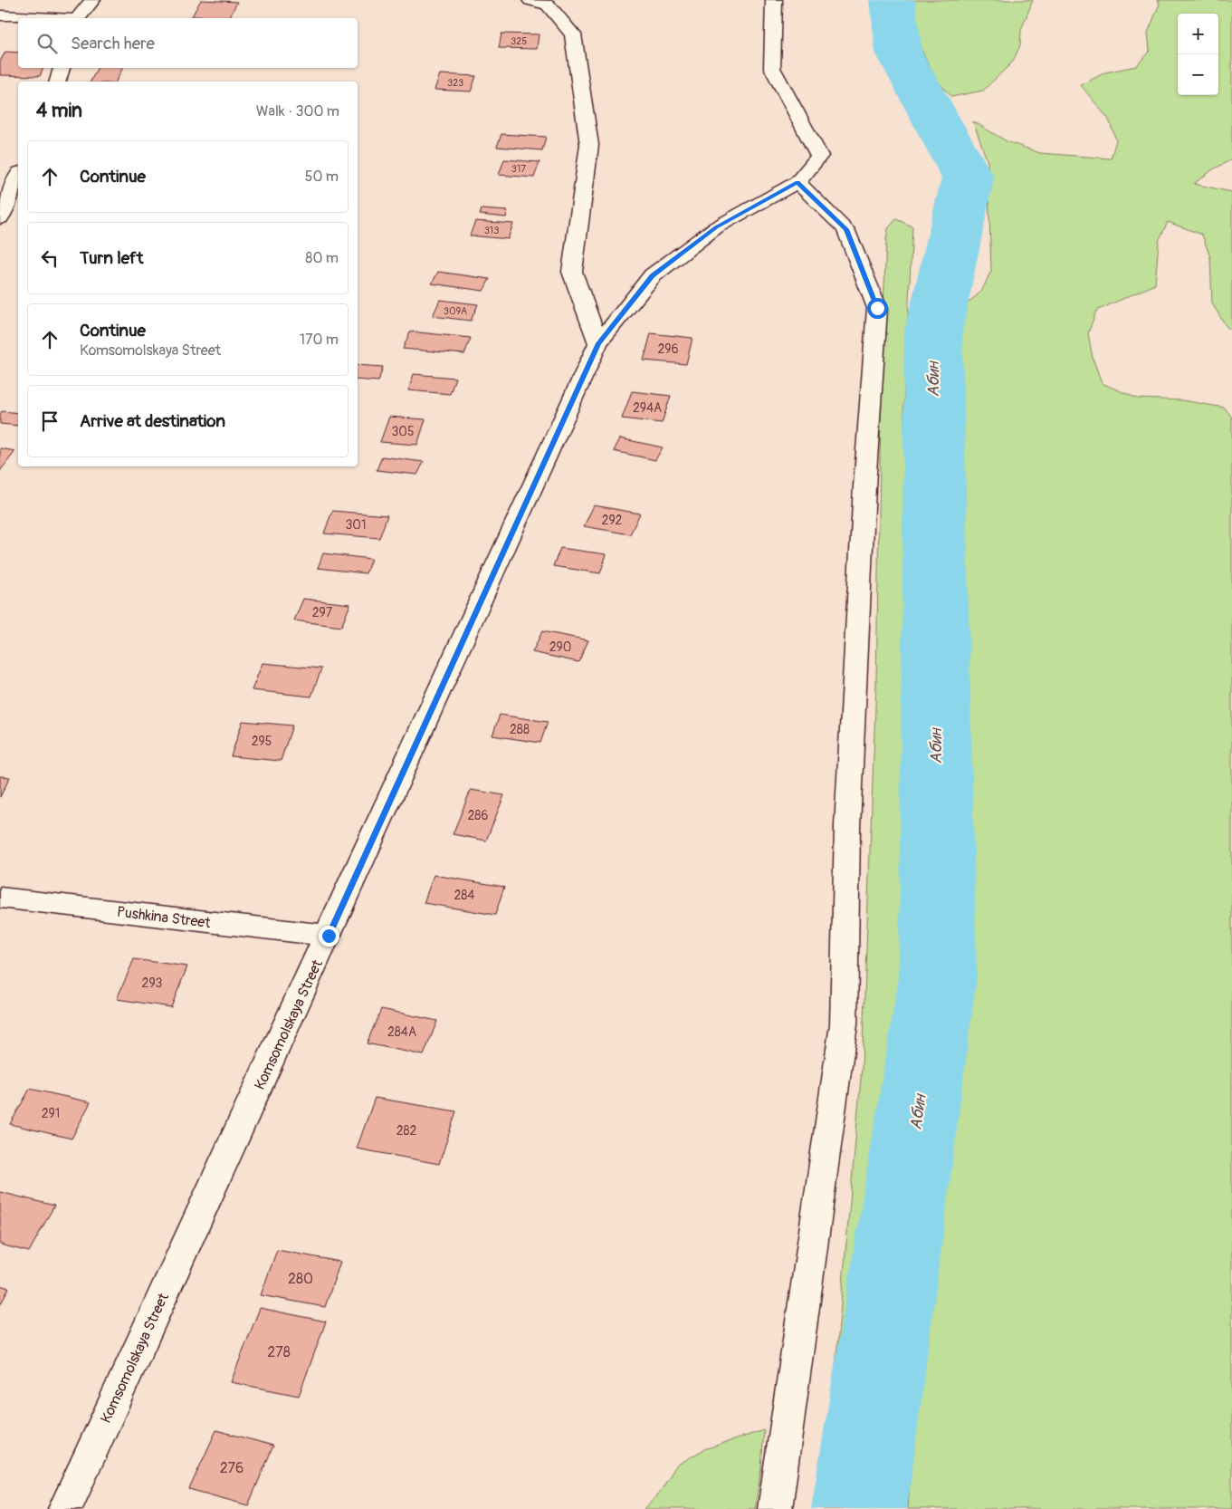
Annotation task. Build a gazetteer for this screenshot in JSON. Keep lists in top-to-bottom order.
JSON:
{
  "streets": {
    "street": ["Pushkina Street", "Komsomolskaya Street"]
  },
  "crossings": [
    ["Pushkina Street", "Komsomolskaya Street"]
  ],
  "water": ["Абин"],
  "house_numbers": [
    "325",
    "323",
    "317",
    "313",
    "309А",
    "296",
    "294А",
    "305",
    "292",
    "301",
    "297",
    "290",
    "288",
    "295",
    "286",
    "284",
    "293",
    "284А",
    "291",
    "282",
    "280",
    "278",
    "276"
  ],
  "page": {
    "map_buttons": ["+", "−"],
    "search": "Search here",
    "heading": ["4 min", "Walk · 300 m"],
    "list": [
      ["Continue", "50 m"],
      ["Turn left", "80 m"],
      ["Continue", "Komsomolskaya Street", "170 m"],
      "Arrive at destination"
    ]
  }
}
